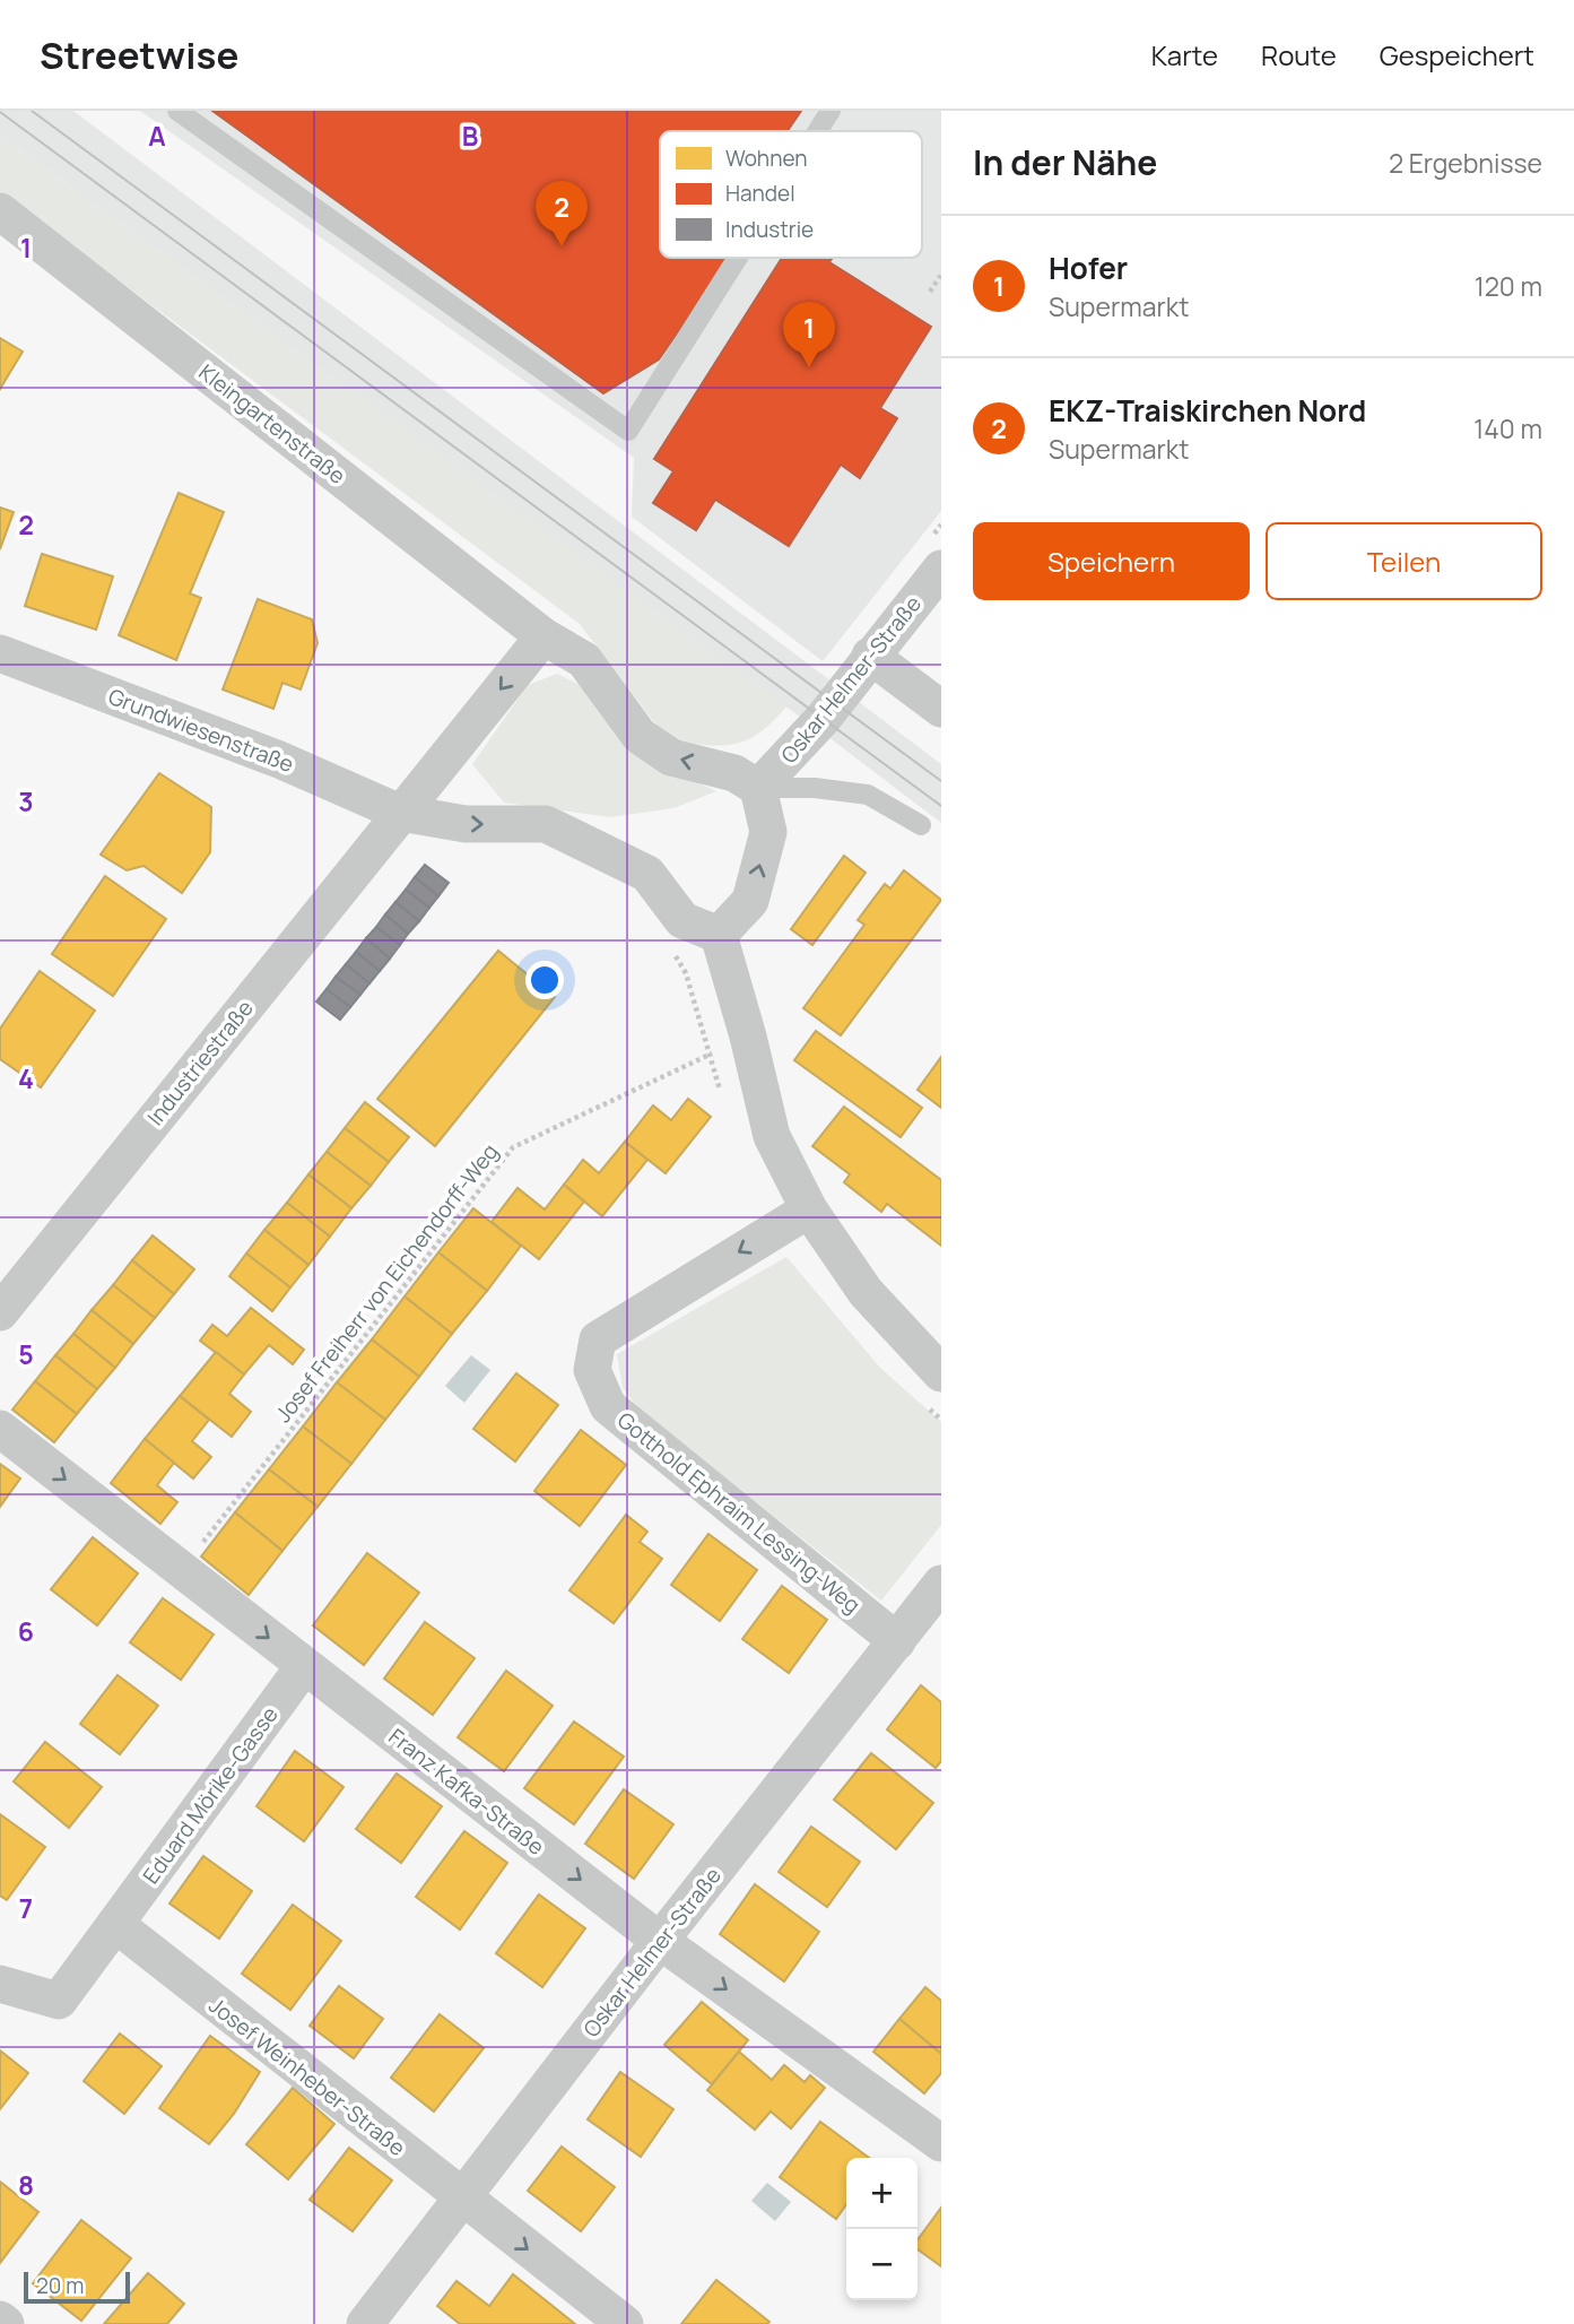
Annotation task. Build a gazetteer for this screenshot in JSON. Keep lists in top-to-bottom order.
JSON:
{
  "streets": {
    "street": [
      "Kleingartenstraße",
      "Oskar Helmer-Straße",
      "Grundwiesenstraße",
      "Industriestraße",
      "Gotthold Ephraim Lessing-Weg",
      "Franz Kafka-Straße",
      "Eduard Mörike-Gasse",
      "Josef Weinheber-Straße"
    ],
    "path": ["Josef Freiherr von Eichendorff-Weg"]
  },
  "crossings": [
    ["Kleingartenstraße", "Industriestraße"],
    ["Oskar Helmer-Straße", "Gotthold Ephraim Lessing-Weg"],
    ["Oskar Helmer-Straße", "Franz Kafka-Straße"],
    ["Oskar Helmer-Straße", "Josef Weinheber-Straße"],
    ["Grundwiesenstraße", "Industriestraße"],
    ["Josef Freiherr von Eichendorff-Weg", "Franz Kafka-Straße"],
    ["Franz Kafka-Straße", "Eduard Mörike-Gasse"],
    ["Eduard Mörike-Gasse", "Josef Weinheber-Straße"]
  ],
  "one_way": ["Franz Kafka-Straße"],
  "legend": ["Wohnen", "Handel", "Industrie"],
  "scale_bar": "20 m",
  "page": {
    "header": "Streetwise",
    "nav": ["Karte", "Route", "Gespeichert"],
    "heading": ["In der Nähe", "2 Ergebnisse"],
    "pins": ["2", "1"],
    "list": [
      {
        "mark": "1",
        "name": "Hofer",
        "note": "Supermarkt",
        "value": "120 m"
      },
      {
        "mark": "2",
        "name": "EKZ-Traiskirchen Nord",
        "note": "Supermarkt",
        "value": "140 m"
      }
    ],
    "buttons": ["Speichern", "Teilen"],
    "map_buttons": ["+", "−"],
    "scale": "20 m"
  },
  "grid": {
    "columns": ["A", "B"],
    "rows": [
      "1",
      "2",
      "3",
      "4",
      "5",
      "6",
      "7",
      "8"
    ]
  }
}
